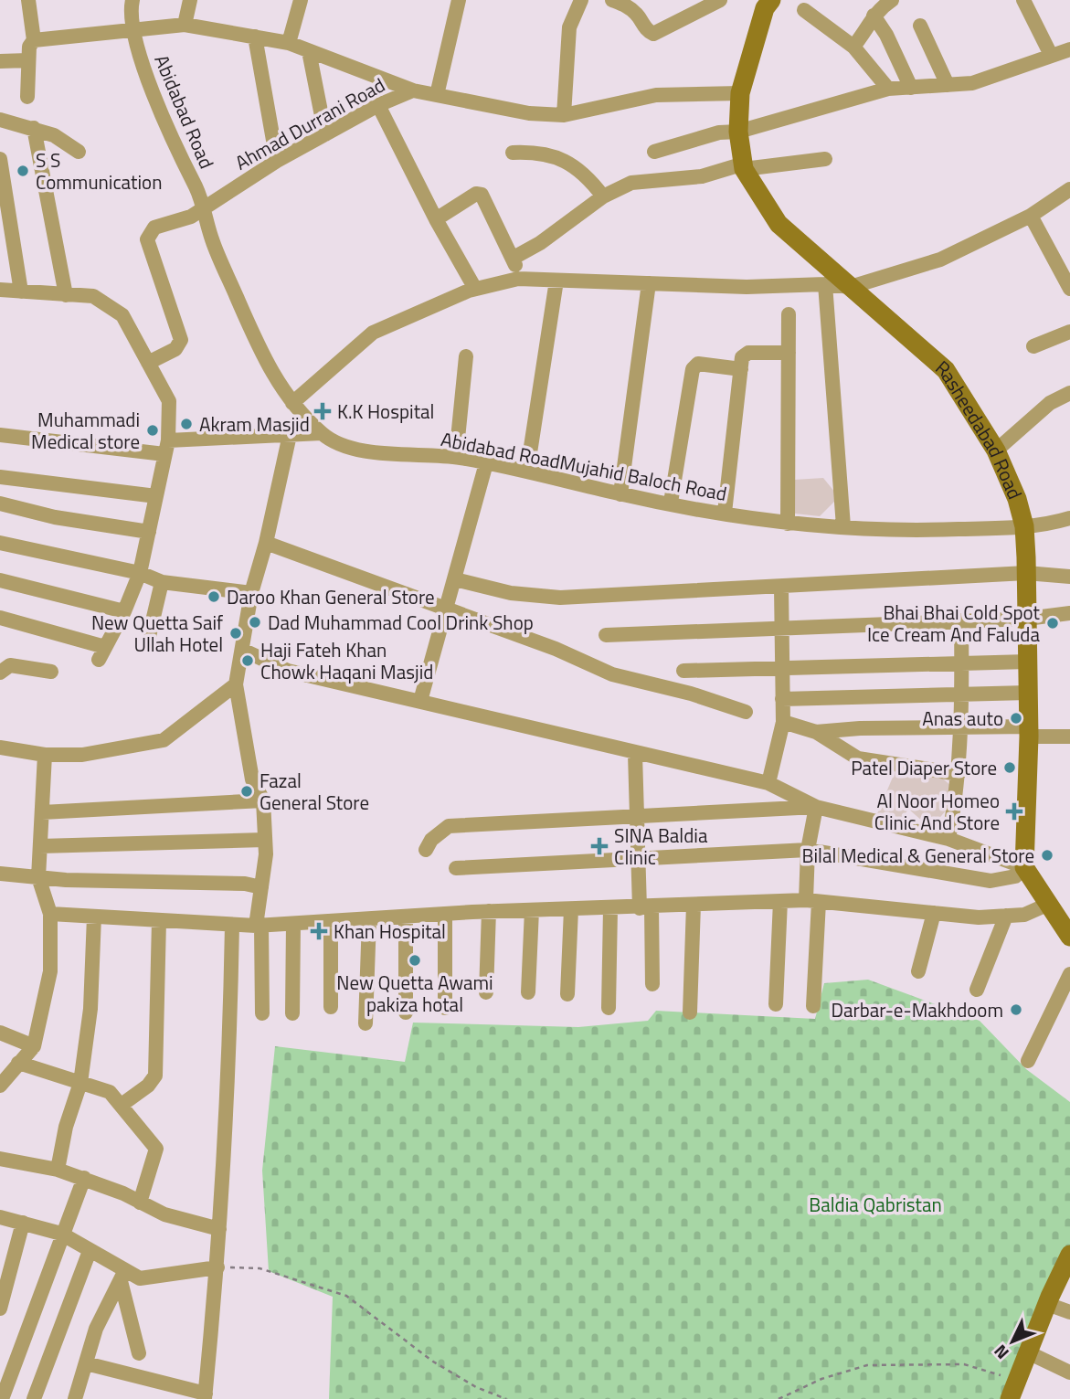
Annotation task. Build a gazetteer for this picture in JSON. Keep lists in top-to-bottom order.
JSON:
{
  "streets": {
    "main road": ["Rasheedabad Road"],
    "street": ["Abidabad Road", "Ahmad Durrani Road", "Abidabad RoadMujahid Baloch Road"]
  },
  "crossings": [
    ["Abidabad Road", "Ahmad Durrani Road"],
    ["Abidabad Road", "Abidabad RoadMujahid Baloch Road"],
    ["Ahmad Durrani Road", "Rasheedabad Road"],
    ["Ahmad Durrani Road", "Abidabad RoadMujahid Baloch Road"],
    ["Rasheedabad Road", "Abidabad RoadMujahid Baloch Road"]
  ],
  "parks": ["Baldia Qabristan"],
  "places": {
    "other": [
      "S S Communication",
      "Akram Masjid",
      "Muhammadi Medical store",
      "Daroo Khan General Store",
      "Dad Muhammad Cool Drink Shop",
      "Bhai Bhai Cold Spot Ice Cream And Faluda",
      "New Quetta Saif Ullah Hotel",
      "Haji Fateh Khan Chowk Haqani Masjid",
      "Anas auto",
      "Patel Diaper Store",
      "Fazal General Store",
      "Bilal Medical & General Store",
      "New Quetta Awami pakiza hotal",
      "Darbar-e-Makhdoom"
    ],
    "health": [
      "K.K Hospital",
      "Al Noor Homeo Clinic And Store",
      "SINA Baldia Clinic",
      "Khan Hospital"
    ]
  },
  "north": "bottom left"
}
